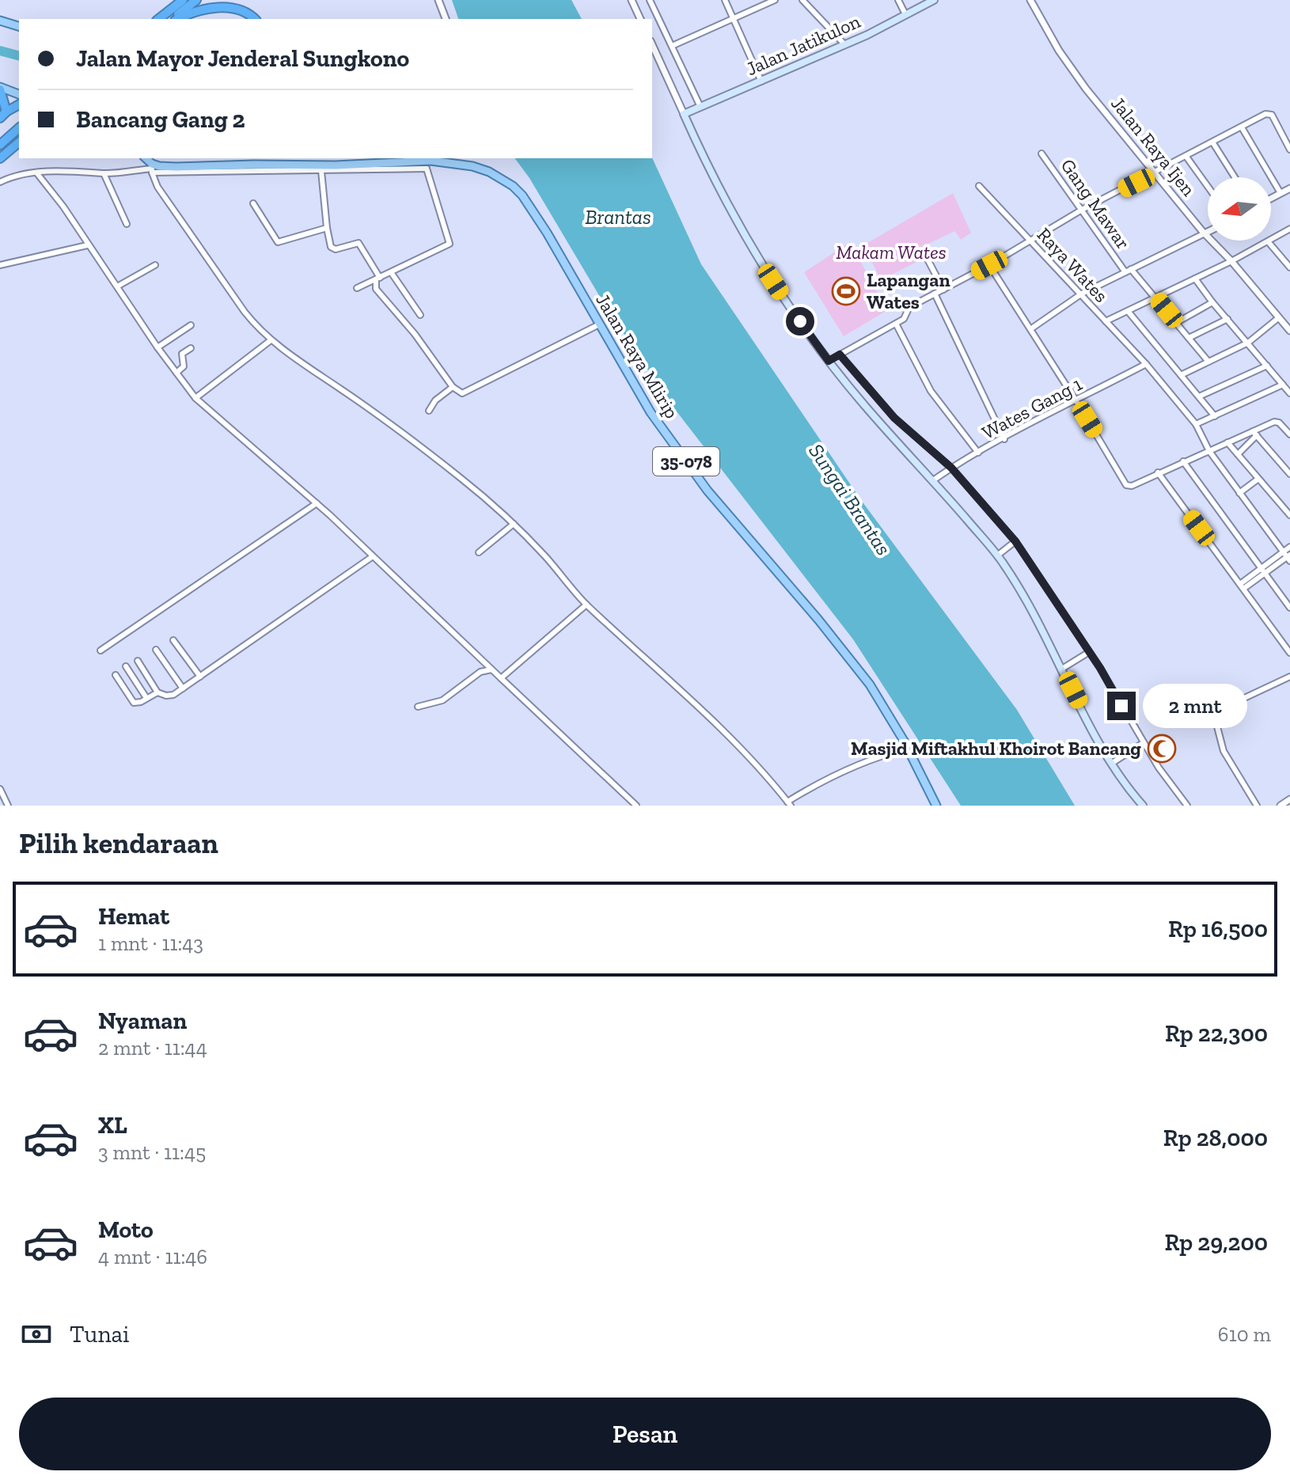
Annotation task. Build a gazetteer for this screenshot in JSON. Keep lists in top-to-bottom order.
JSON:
{
  "streets": {
    "main road": ["Jalan Jatikulon", "Jalan Raya Mlirip", "35-078"],
    "street": [
      "Jalan Raya Ijen",
      "Gang Mawar",
      "Raya Wates",
      "Wates Gang 1"
    ]
  },
  "crossings": [
    ["Raya Wates", "Wates Gang 1"]
  ],
  "water": ["Brantas", "Sungai Brantas"],
  "parks": ["Makam Wates"],
  "places": {
    "sports": ["Lapangan Wates"],
    "mosque": ["Masjid Miftakhul Khoirot Bancang"]
  },
  "north": "left",
  "page": {
    "banner": ["Jalan Mayor Jenderal Sungkono", "Bancang Gang 2"],
    "bubble": "2 mnt",
    "heading": "Pilih kendaraan",
    "list": [
      {
        "name": "Hemat",
        "note": "1 mnt · 11:43",
        "value": "Rp 16,500"
      },
      {
        "name": "Nyaman",
        "note": "2 mnt · 11:44",
        "value": "Rp 22,300"
      },
      {
        "name": "XL",
        "note": "3 mnt · 11:45",
        "value": "Rp 28,000"
      },
      {
        "name": "Moto",
        "note": "4 mnt · 11:46",
        "value": "Rp 29,200"
      }
    ],
    "pay": ["Tunai", "610 m"],
    "buttons": "Pesan"
  }
}
